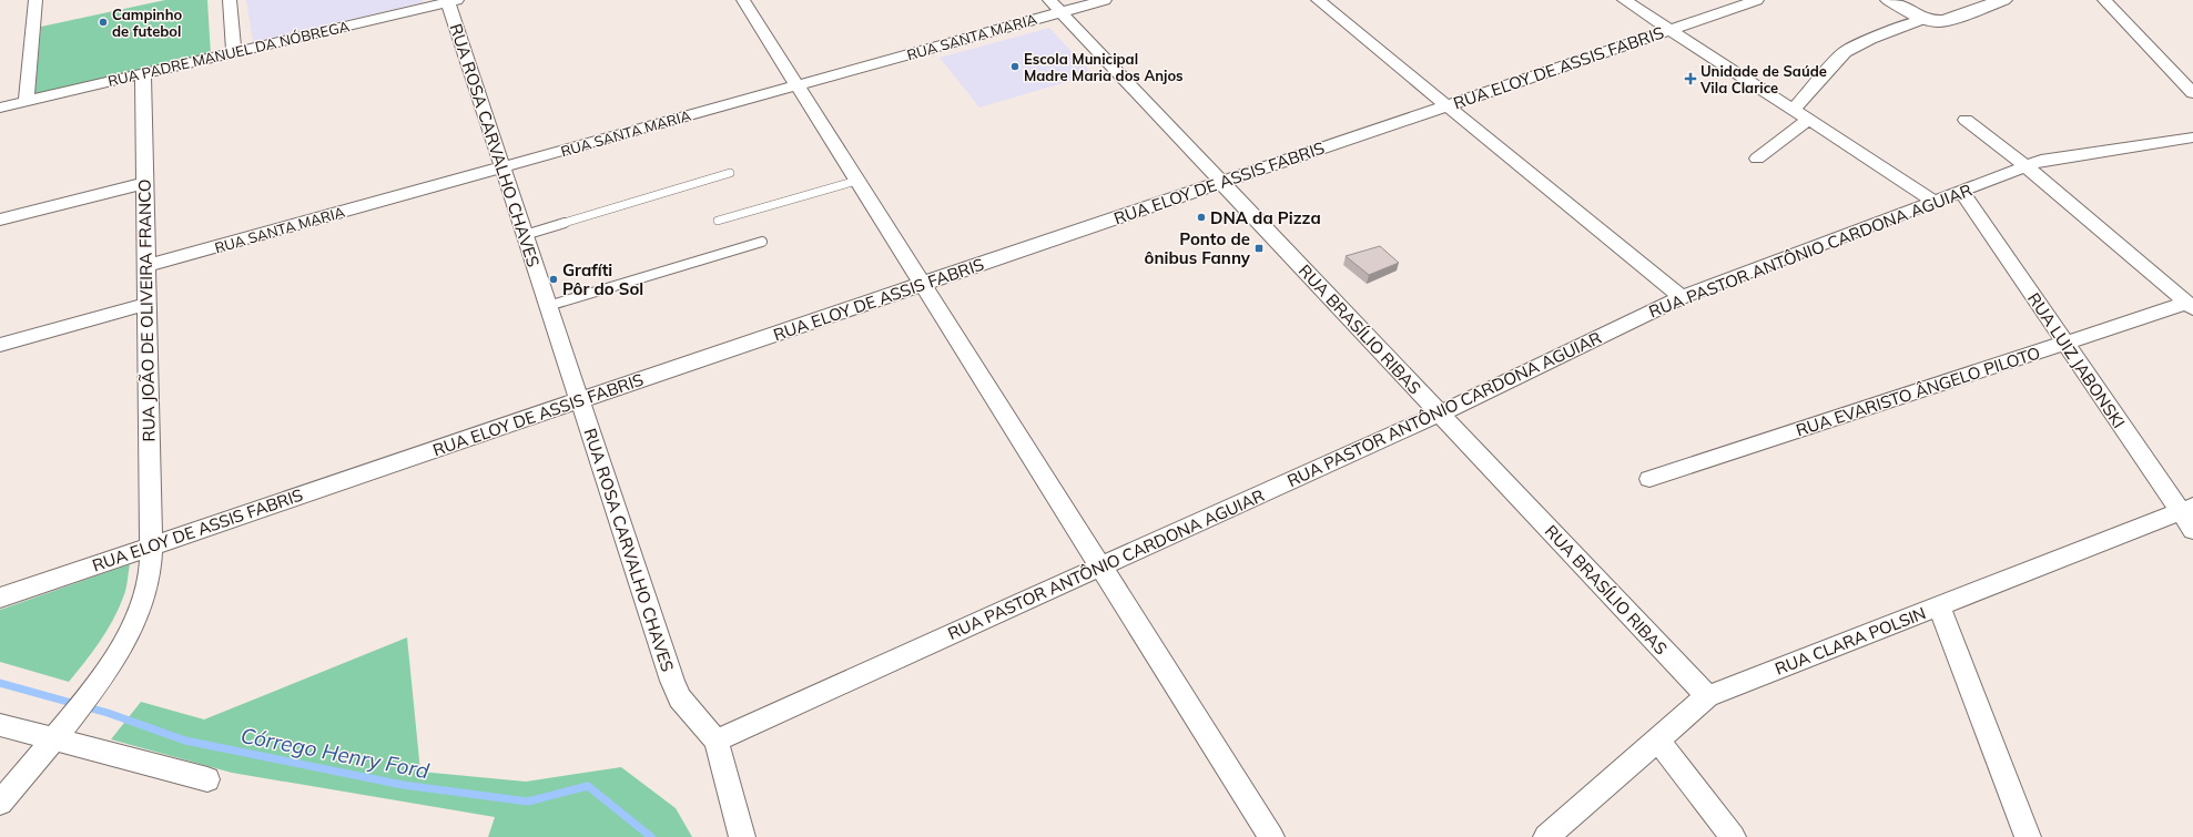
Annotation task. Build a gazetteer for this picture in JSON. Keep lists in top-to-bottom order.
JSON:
{
  "streets": {
    "street": [
      "RUA SANTA MARIA",
      "RUA PADRE MANUEL DA NÓBREGA",
      "RUA ELOY DE ASSIS FABRIS",
      "RUA ROSA CARVALHO CHAVES",
      "RUA PASTOR ANTÔNIO CARDONA AGUIAR",
      "RUA JOÃO DE OLIVEIRA FRANCO",
      "RUA BRASÍLIO RIBAS",
      "RUA LUIZ JABONSKI",
      "RUA EVARISTO ÂNGELO PILOTO",
      "RUA CLARA POLSIN"
    ]
  },
  "crossings": [
    ["RUA SANTA MARIA", "RUA ROSA CARVALHO CHAVES"],
    ["RUA SANTA MARIA", "RUA JOÃO DE OLIVEIRA FRANCO"],
    ["RUA SANTA MARIA", "RUA BRASÍLIO RIBAS"],
    ["RUA PADRE MANUEL DA NÓBREGA", "RUA ROSA CARVALHO CHAVES"],
    ["RUA PADRE MANUEL DA NÓBREGA", "RUA JOÃO DE OLIVEIRA FRANCO"],
    ["RUA ELOY DE ASSIS FABRIS", "RUA ROSA CARVALHO CHAVES"],
    ["RUA ELOY DE ASSIS FABRIS", "RUA JOÃO DE OLIVEIRA FRANCO"],
    ["RUA ELOY DE ASSIS FABRIS", "RUA BRASÍLIO RIBAS"],
    ["RUA ROSA CARVALHO CHAVES", "RUA PASTOR ANTÔNIO CARDONA AGUIAR"],
    ["RUA PASTOR ANTÔNIO CARDONA AGUIAR", "RUA BRASÍLIO RIBAS"],
    ["RUA PASTOR ANTÔNIO CARDONA AGUIAR", "RUA LUIZ JABONSKI"],
    ["RUA BRASÍLIO RIBAS", "RUA CLARA POLSIN"],
    ["RUA LUIZ JABONSKI", "RUA EVARISTO ÂNGELO PILOTO"],
    ["RUA LUIZ JABONSKI", "RUA CLARA POLSIN"]
  ],
  "water": ["Córrego Henry Ford"],
  "places": {
    "other": [
      "Campinho de futebol",
      "Escola Municipal Madre Maria dos Anjos",
      "DNA da Pizza",
      "Grafíti Pôr do Sol"
    ],
    "health": ["Unidade de Saúde Vila Clarice"],
    "transit": ["Ponto de ônibus Fanny"]
  }
}
